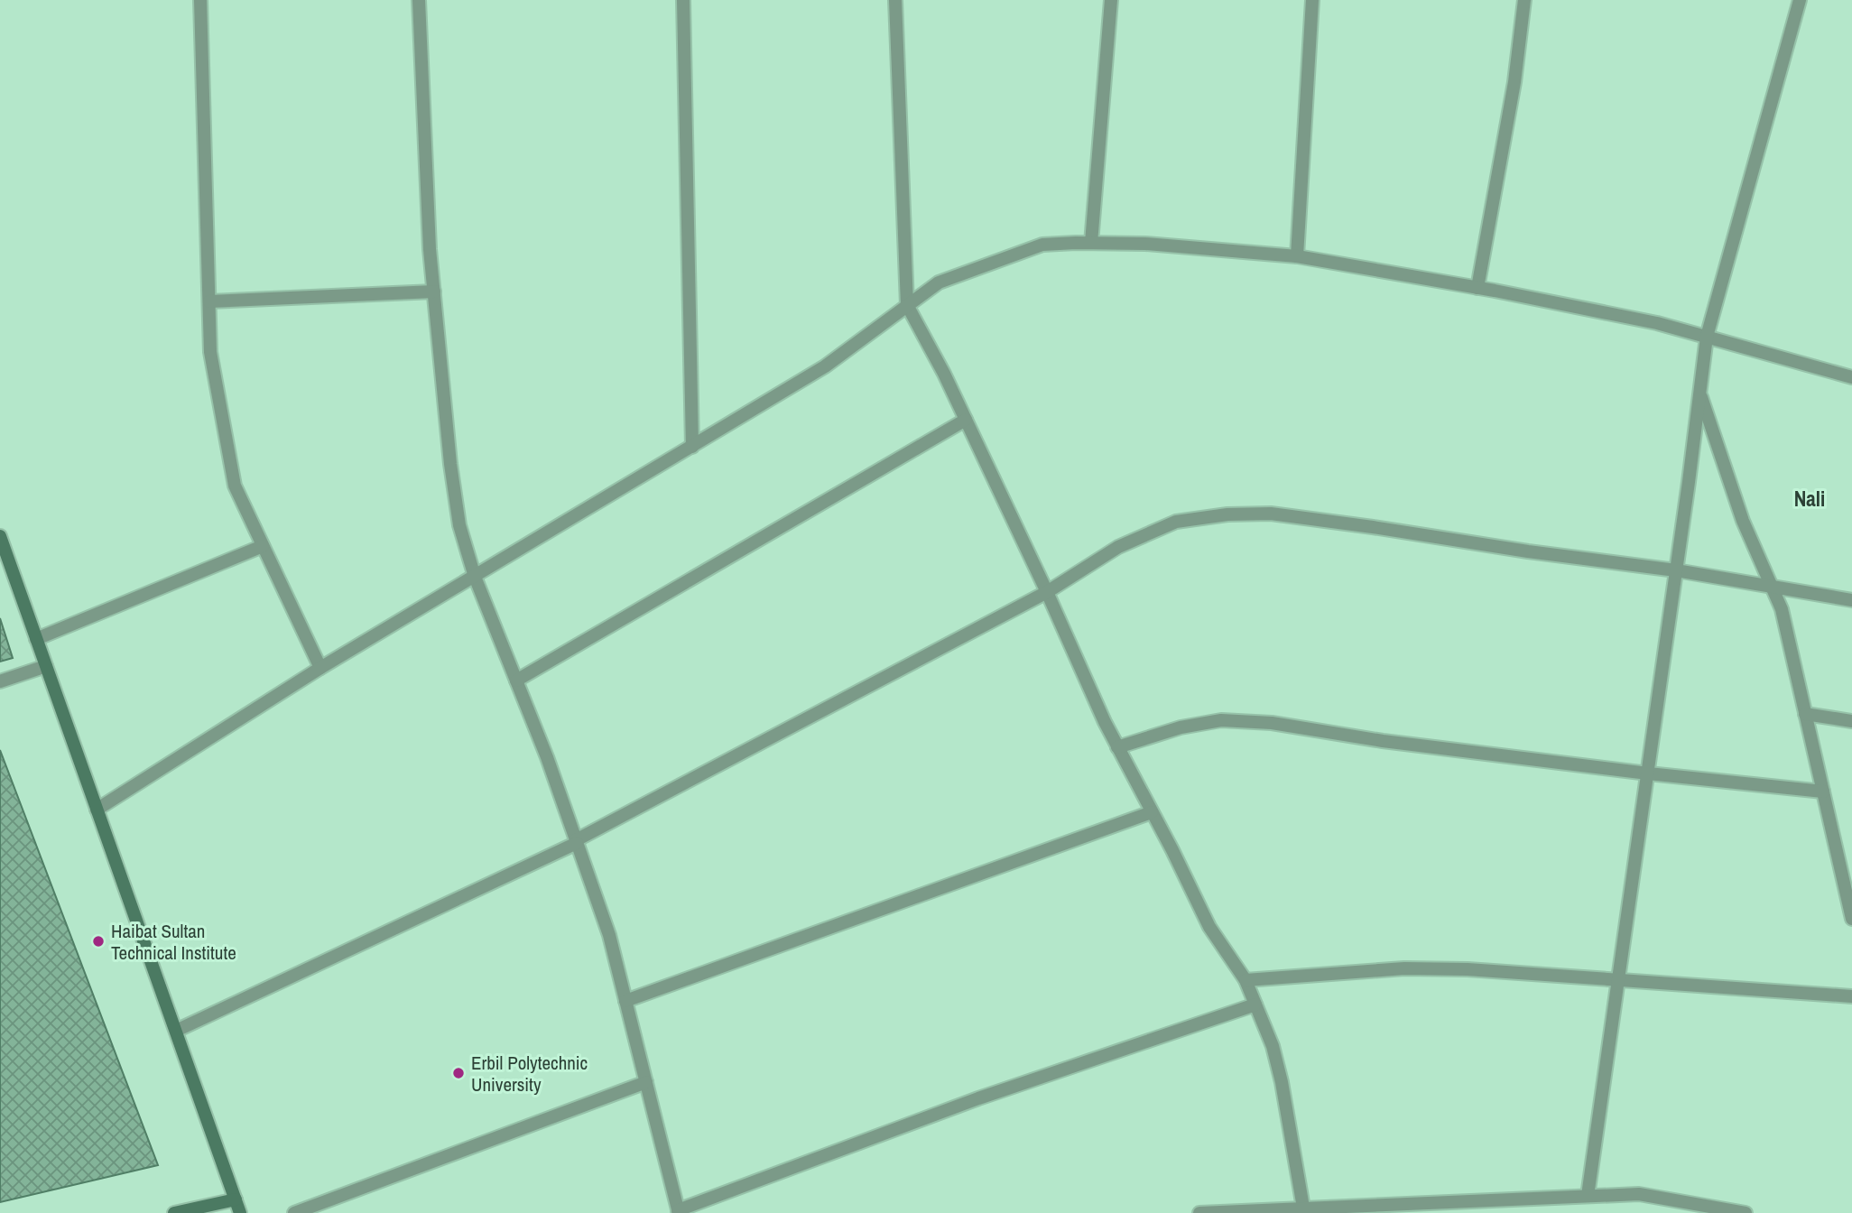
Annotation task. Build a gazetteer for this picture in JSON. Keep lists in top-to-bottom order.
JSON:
{
  "districts": ["Nali"],
  "places": ["Haibat Sultan Technical Institute", "Erbil Polytechnic University"]
}
